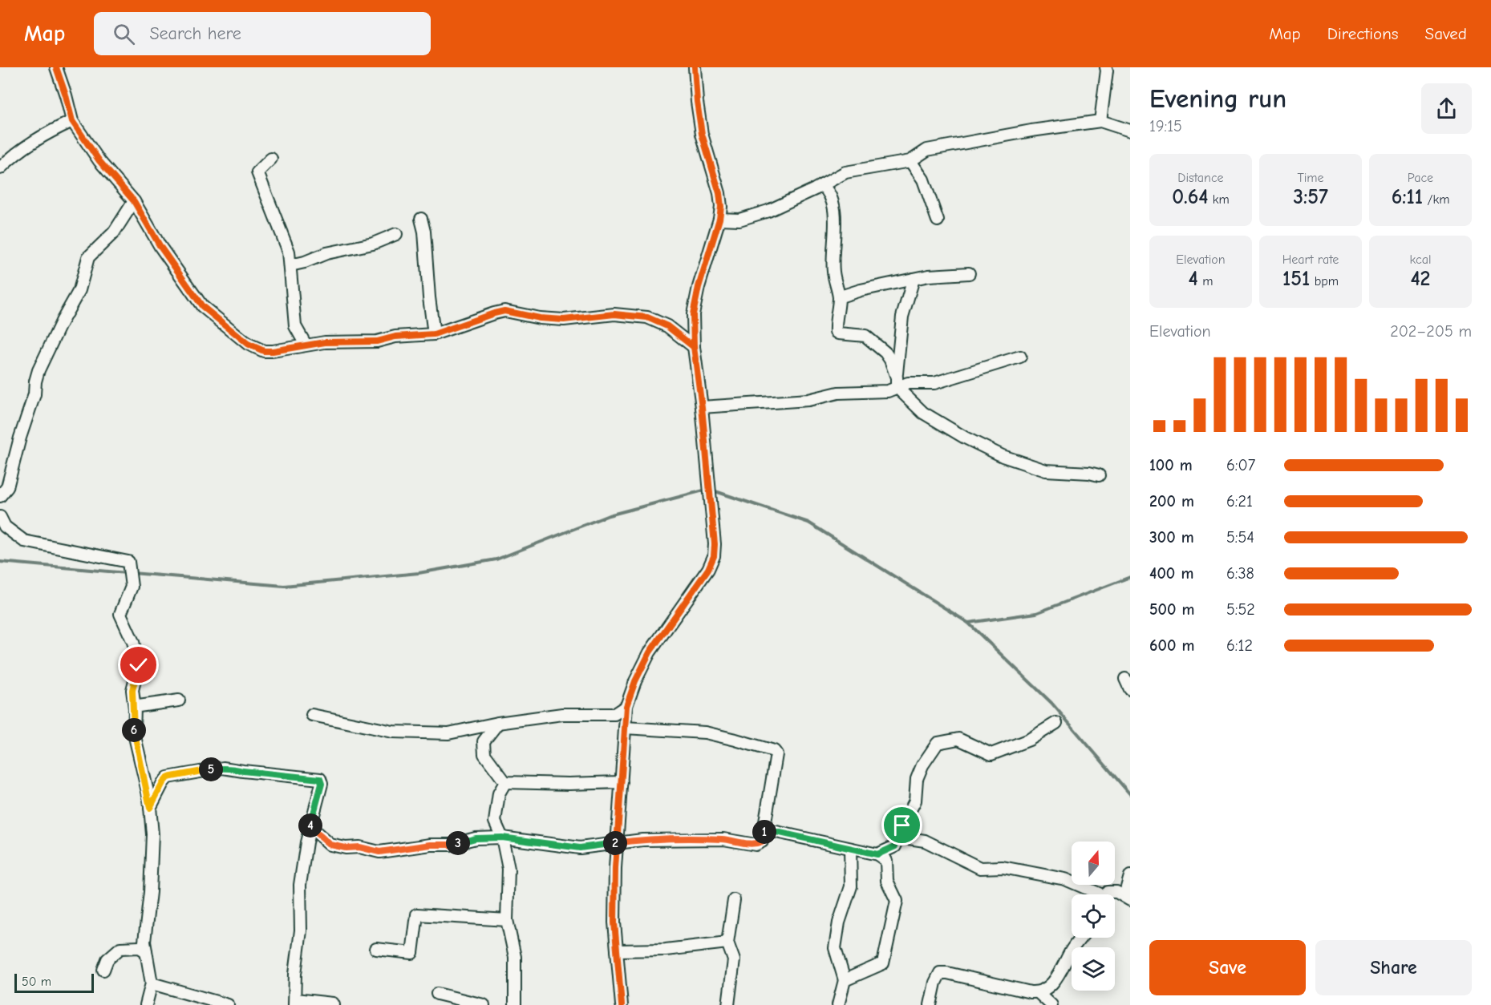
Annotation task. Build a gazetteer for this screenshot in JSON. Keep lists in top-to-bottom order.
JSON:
{
  "scale_bar": "50 m",
  "north": "top",
  "page": {
    "header": "Map",
    "search": "Search here",
    "nav": ["Map", "Directions", "Saved"],
    "heading": ["Evening run", "19:15"],
    "stats": [
      ["Distance", "0.64 km"],
      ["Time", "3:57"],
      ["Pace", "6:11 /km"],
      ["Elevation", "4 m"],
      ["Heart rate", "151 bpm"],
      ["kcal", "42"]
    ],
    "chart": ["Elevation", "202–205 m"],
    "list": [
      {
        "name": "100 m",
        "note": "6:07"
      },
      {
        "name": "200 m",
        "note": "6:21"
      },
      {
        "name": "300 m",
        "note": "5:54"
      },
      {
        "name": "400 m",
        "note": "6:38"
      },
      {
        "name": "500 m",
        "note": "5:52"
      },
      {
        "name": "600 m",
        "note": "6:12"
      }
    ],
    "pins": [
      "6",
      "5",
      "4",
      "1",
      "2",
      "3"
    ],
    "buttons": ["Save", "Share"],
    "scale": "50 m"
  }
}
